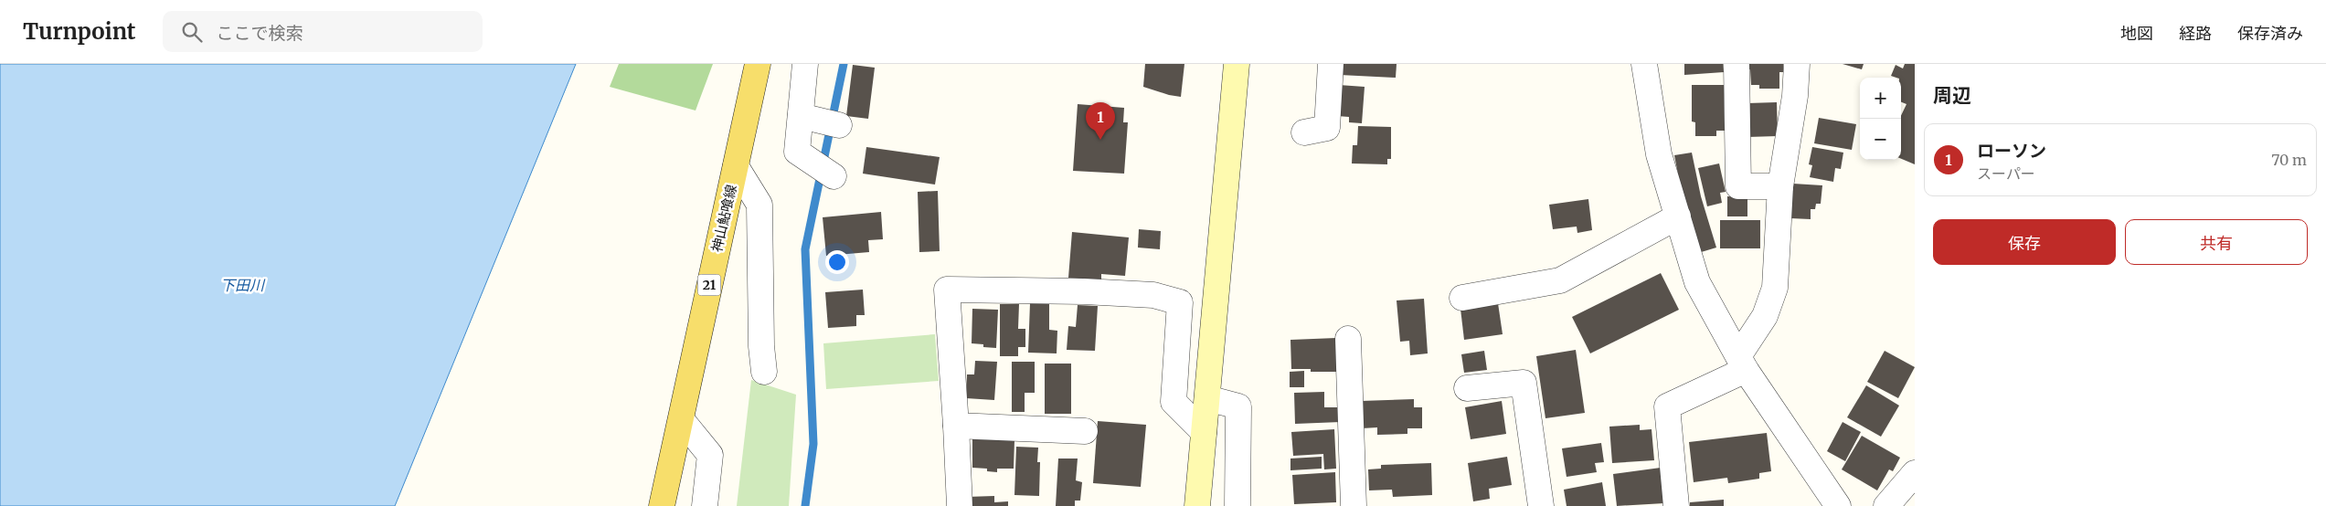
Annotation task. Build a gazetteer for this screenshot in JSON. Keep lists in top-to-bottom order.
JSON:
{
  "streets": {
    "main road": ["神山鮎喰線", "21"]
  },
  "water": ["下田川"],
  "page": {
    "header": "Turnpoint",
    "search": "ここで検索",
    "nav": ["地図", "経路", "保存済み"],
    "heading": "周辺",
    "map_buttons": ["+", "−"],
    "pins": "1",
    "list": [
      {
        "mark": "1",
        "name": "ローソン",
        "note": "スーパー",
        "value": "70 m"
      }
    ],
    "buttons": ["保存", "共有"]
  }
}
